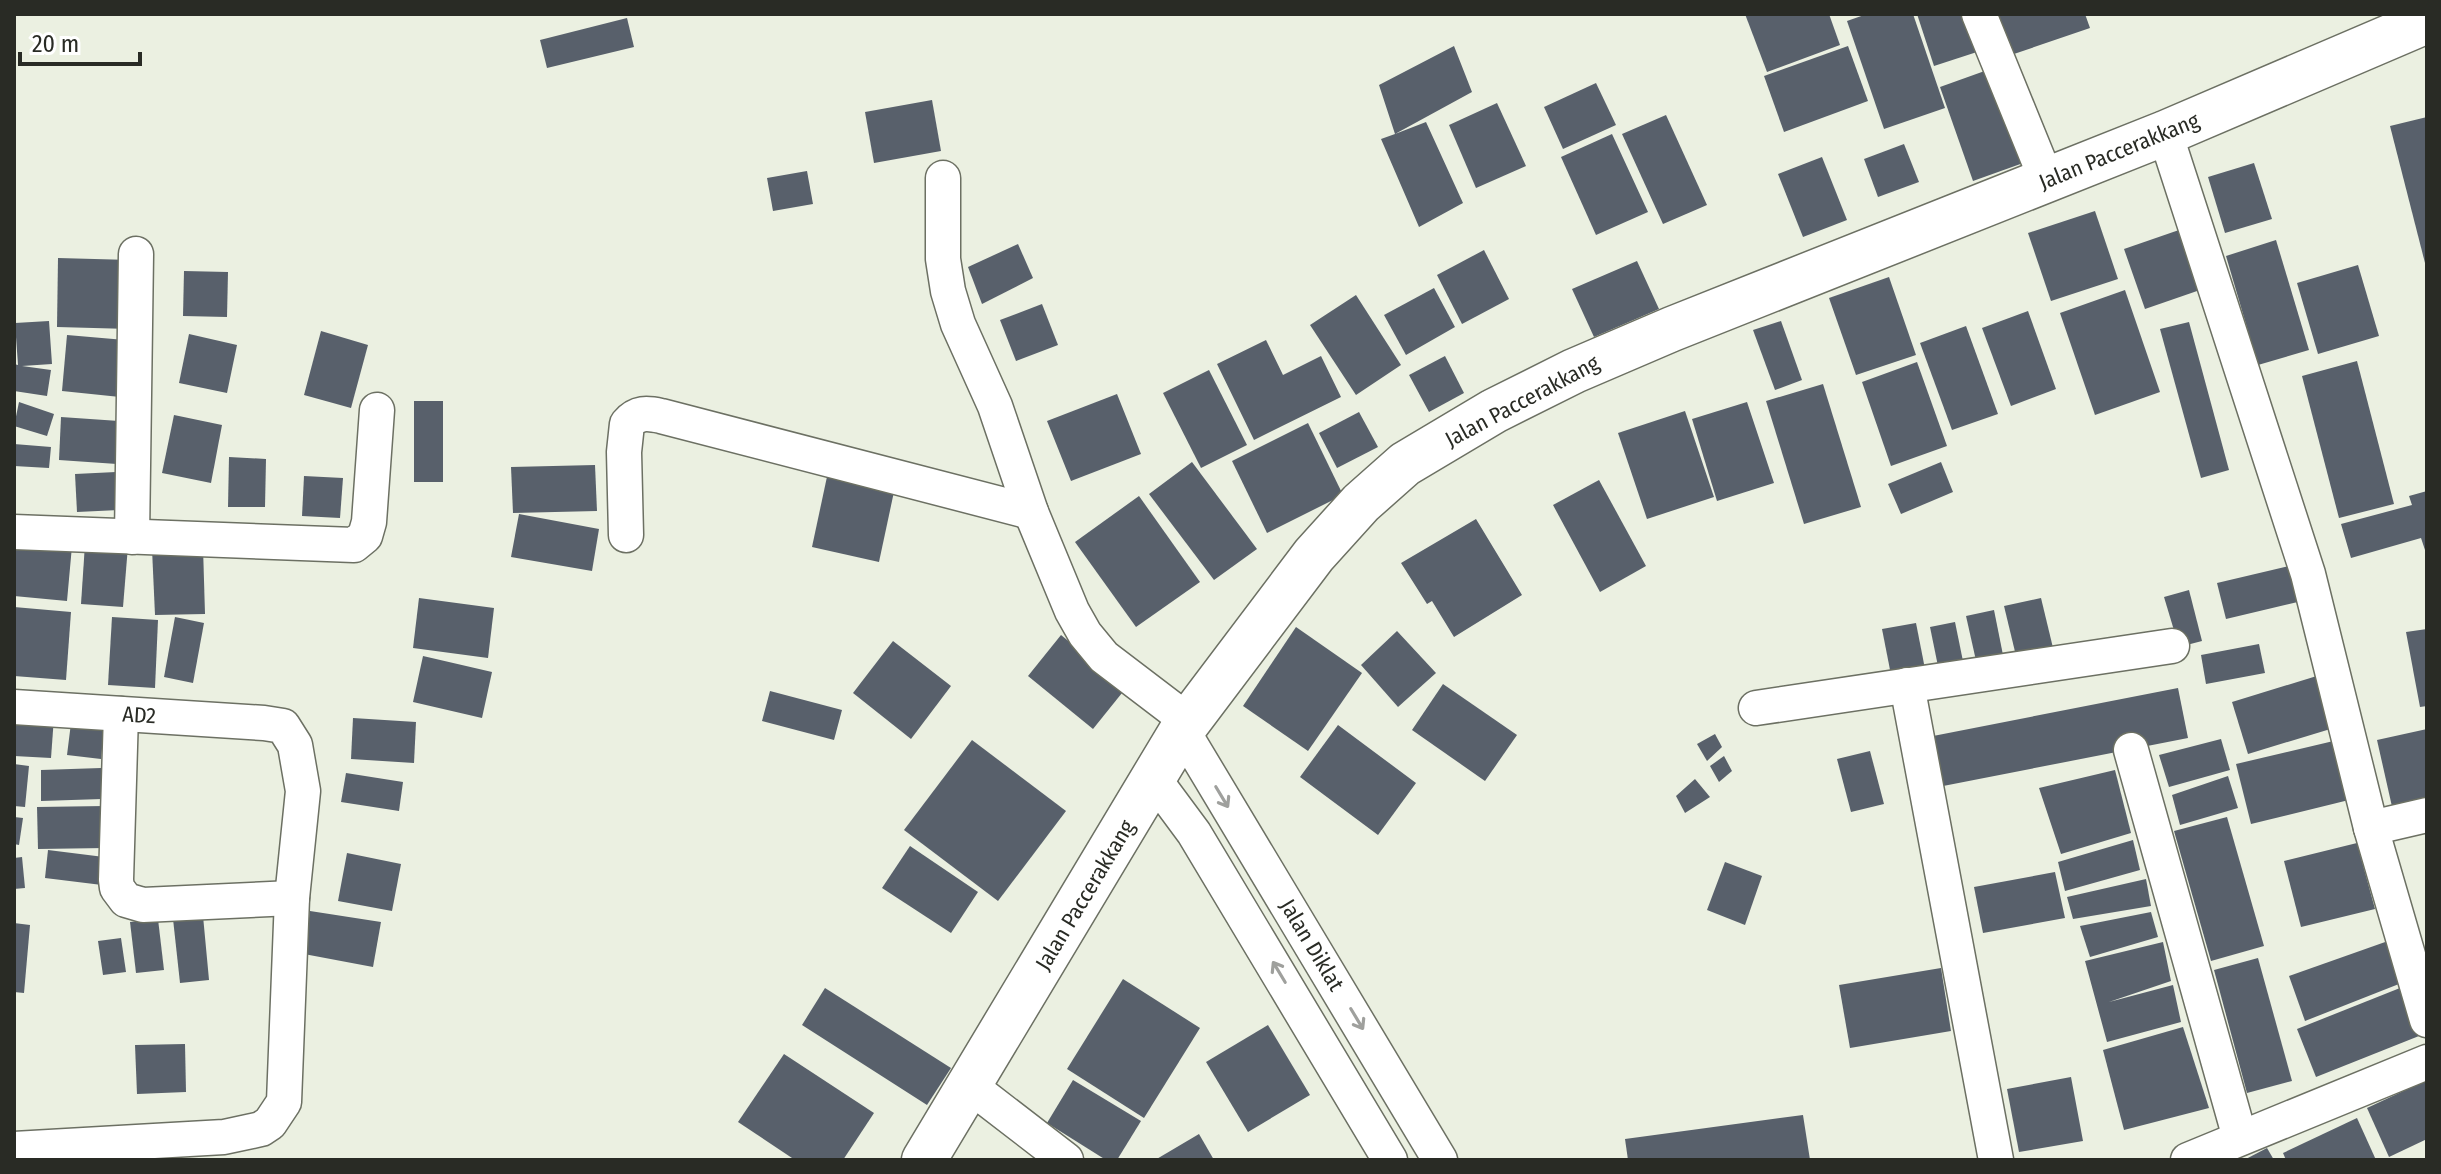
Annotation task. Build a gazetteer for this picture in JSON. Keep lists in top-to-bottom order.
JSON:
{
  "streets": {
    "main road": ["Jalan Paccerakkang"],
    "street": ["AD2", "Jalan Diklat"]
  },
  "crossings": [
    ["Jalan Paccerakkang", "Jalan Diklat"]
  ],
  "scale_bar": "20 m"
}
